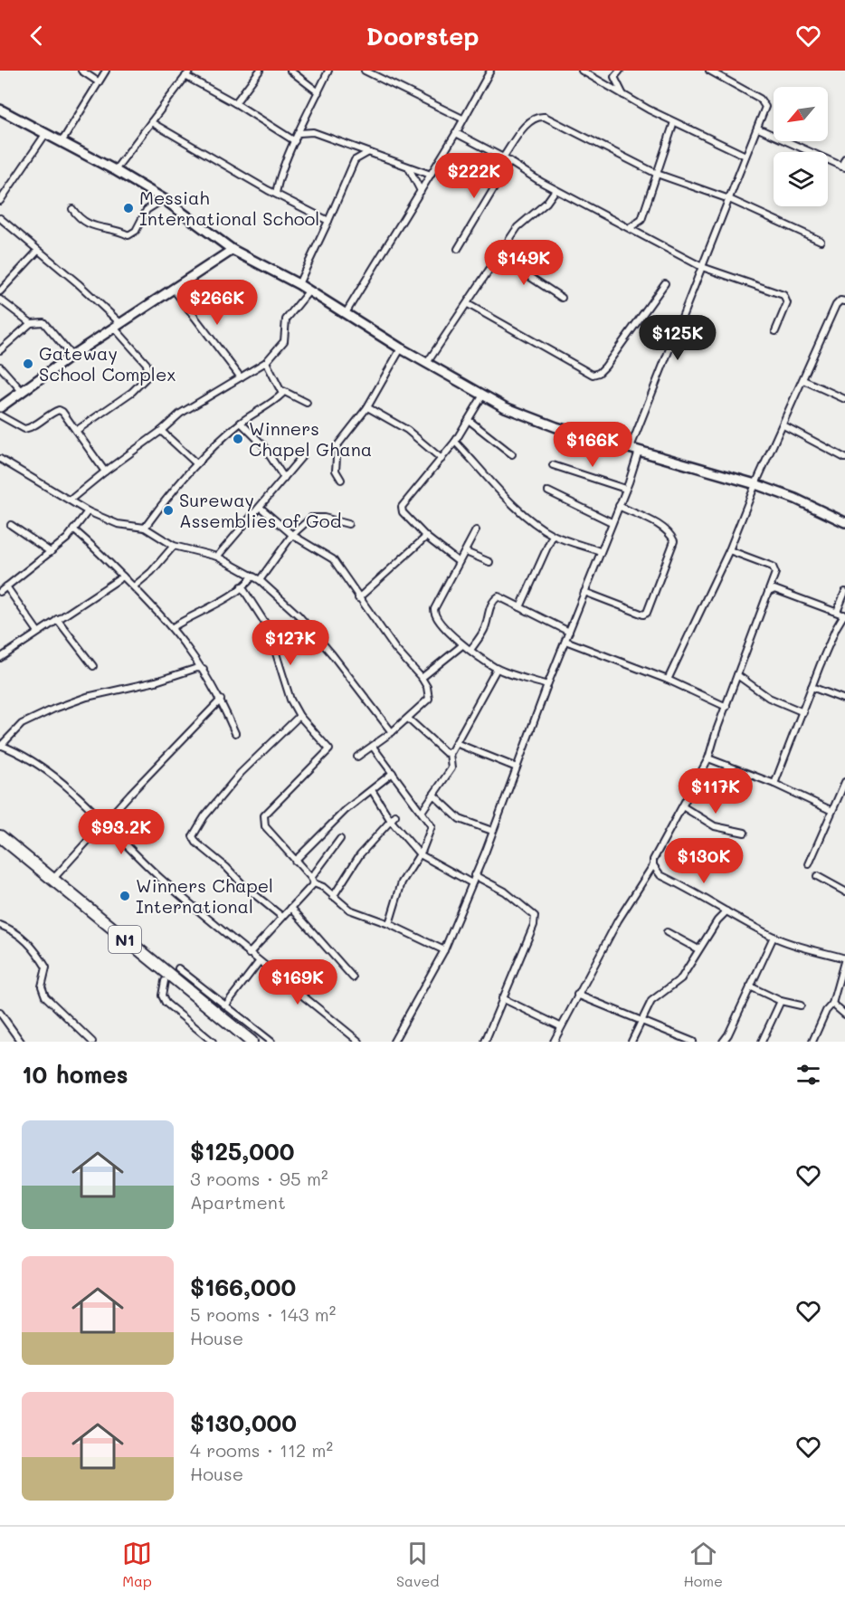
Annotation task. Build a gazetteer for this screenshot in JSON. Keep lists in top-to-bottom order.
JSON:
{
  "streets": {
    "highway": ["N1"]
  },
  "places": [
    "Messiah International School",
    "Gateway School Complex",
    "Winners Chapel Ghana",
    "Sureway Assemblies of God",
    "Winners Chapel International"
  ],
  "north": "bottom left",
  "page": {
    "header": "Doorstep",
    "price": [
      "$222K",
      "$149K",
      "$266K",
      "$125K",
      "$166K",
      "$127K",
      "$117K",
      "$93.2K",
      "$130K",
      "$169K"
    ],
    "heading": "10 homes",
    "list": [
      {
        "name": "$125,000",
        "note": "3 rooms · 95 m² · Apartment"
      },
      {
        "name": "$166,000",
        "note": "5 rooms · 143 m² · House"
      },
      {
        "name": "$130,000",
        "note": "4 rooms · 112 m² · House"
      }
    ],
    "tabs": ["Map", "Saved", "Home"]
  }
}
